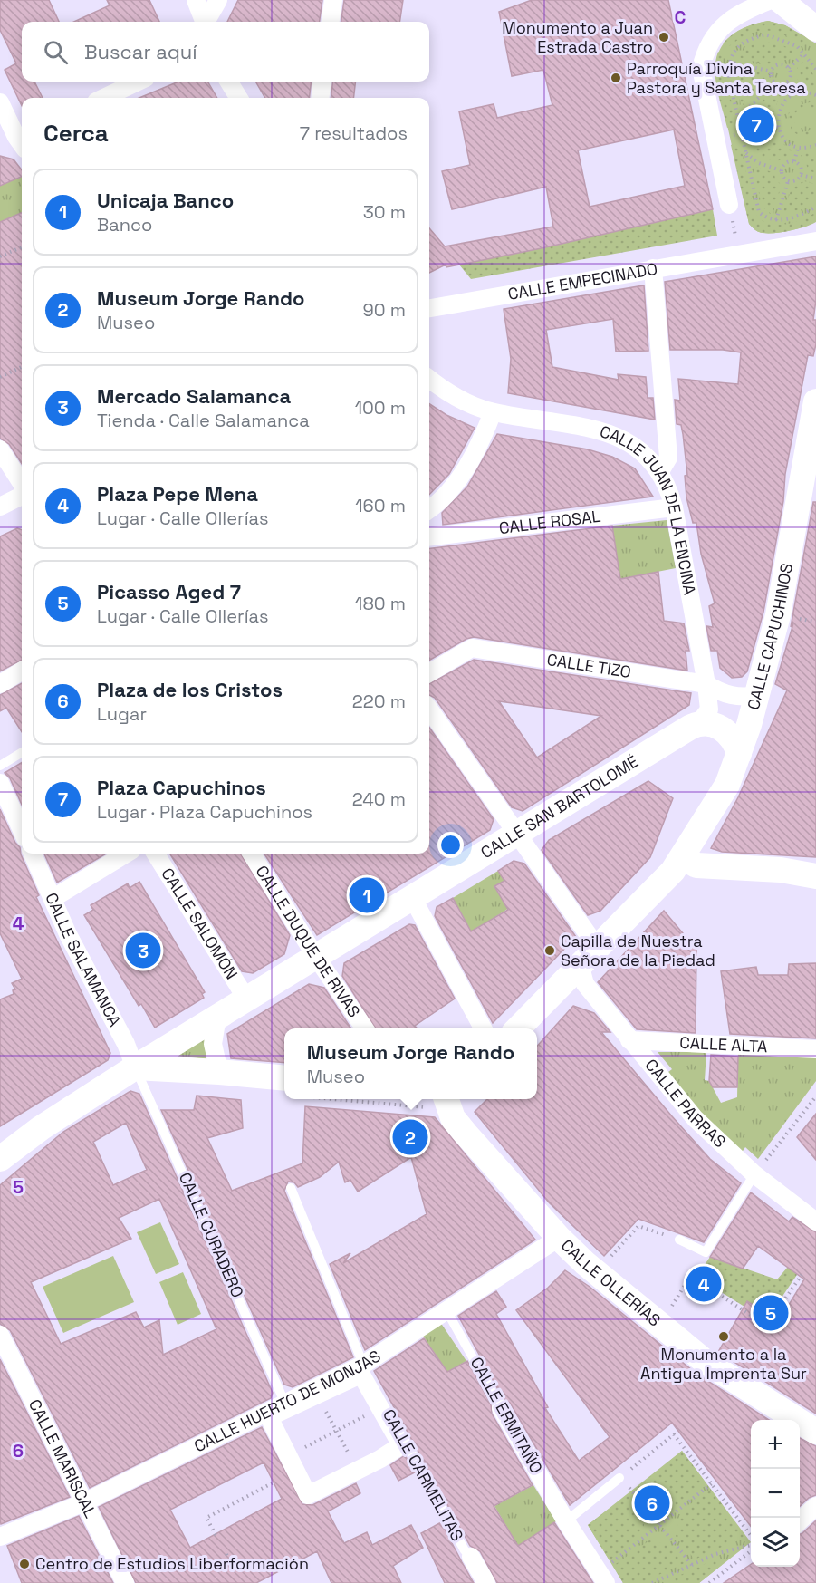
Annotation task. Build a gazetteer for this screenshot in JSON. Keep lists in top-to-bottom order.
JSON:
{
  "streets": {
    "main road": ["CALLE CAPUCHINOS", "CALLE SAN BARTOLOMÉ", "CALLE OLLERÍAS"],
    "street": [
      "CALLE EMPECINADO",
      "CALLE JUAN DE LA ENCINA",
      "CALLE ROSAL",
      "CALLE TIZO",
      "CALLE SALOMÓN",
      "CALLE DUQUE DE RIVAS",
      "CALLE SALAMANCA",
      "CALLE ALTA",
      "CALLE PARRAS",
      "CALLE HUERTO DE MONJAS",
      "CALLE ERMITAÑO",
      "CALLE MARISCAL",
      "CALLE CARMELITAS"
    ],
    "lane": ["CALLE CURADERO"]
  },
  "crossings": [
    ["CALLE JUAN DE LA ENCINA", "CALLE ROSAL"],
    ["CALLE JUAN DE LA ENCINA", "CALLE TIZO"],
    ["CALLE CAPUCHINOS", "CALLE TIZO"],
    ["CALLE CAPUCHINOS", "CALLE PARRAS"],
    ["CALLE SAN BARTOLOMÉ", "CALLE SALOMÓN"],
    ["CALLE SAN BARTOLOMÉ", "CALLE DUQUE DE RIVAS"],
    ["CALLE SAN BARTOLOMÉ", "CALLE SALAMANCA"],
    ["CALLE SAN BARTOLOMÉ", "CALLE PARRAS"],
    ["CALLE SAN BARTOLOMÉ", "CALLE CURADERO"],
    ["CALLE SALAMANCA", "CALLE CURADERO"],
    ["CALLE ALTA", "CALLE PARRAS"],
    ["CALLE CURADERO", "CALLE HUERTO DE MONJAS"],
    ["CALLE OLLERÍAS", "CALLE HUERTO DE MONJAS"],
    ["CALLE HUERTO DE MONJAS", "CALLE ERMITAÑO"],
    ["CALLE HUERTO DE MONJAS", "CALLE MARISCAL"],
    ["CALLE HUERTO DE MONJAS", "CALLE CARMELITAS"]
  ],
  "places": [
    "Monumento a Juan Estrada Castro",
    "Parroquía Divina Pastora y Santa Teresa",
    "Capilla de Nuestra Señora de la Piedad",
    "Monumento a la Antigua Imprenta Sur",
    "Centro de Estudios Liberformación"
  ],
  "page": {
    "search": "Buscar aquí",
    "heading": ["Cerca", "7 resultados"],
    "pins": [
      "7",
      "1",
      "3",
      "2",
      "4",
      "5",
      "6"
    ],
    "list": [
      {
        "mark": "1",
        "name": "Unicaja Banco",
        "note": "Banco",
        "value": "30 m"
      },
      {
        "mark": "2",
        "name": "Museum Jorge Rando",
        "note": "Museo",
        "value": "90 m"
      },
      {
        "mark": "3",
        "name": "Mercado Salamanca",
        "note": "Tienda · Calle Salamanca",
        "value": "100 m"
      },
      {
        "mark": "4",
        "name": "Plaza Pepe Mena",
        "note": "Lugar · Calle Ollerías",
        "value": "160 m"
      },
      {
        "mark": "5",
        "name": "Picasso Aged 7",
        "note": "Lugar · Calle Ollerías",
        "value": "180 m"
      },
      {
        "mark": "6",
        "name": "Plaza de los Cristos",
        "note": "Lugar",
        "value": "220 m"
      },
      {
        "mark": "7",
        "name": "Plaza Capuchinos",
        "note": "Lugar · Plaza Capuchinos",
        "value": "240 m"
      }
    ],
    "popup": ["Museum Jorge Rando", "Museo"],
    "map_buttons": ["+", "−"]
  },
  "grid": {
    "columns": ["C"],
    "rows": ["4", "5", "6"]
  }
}
